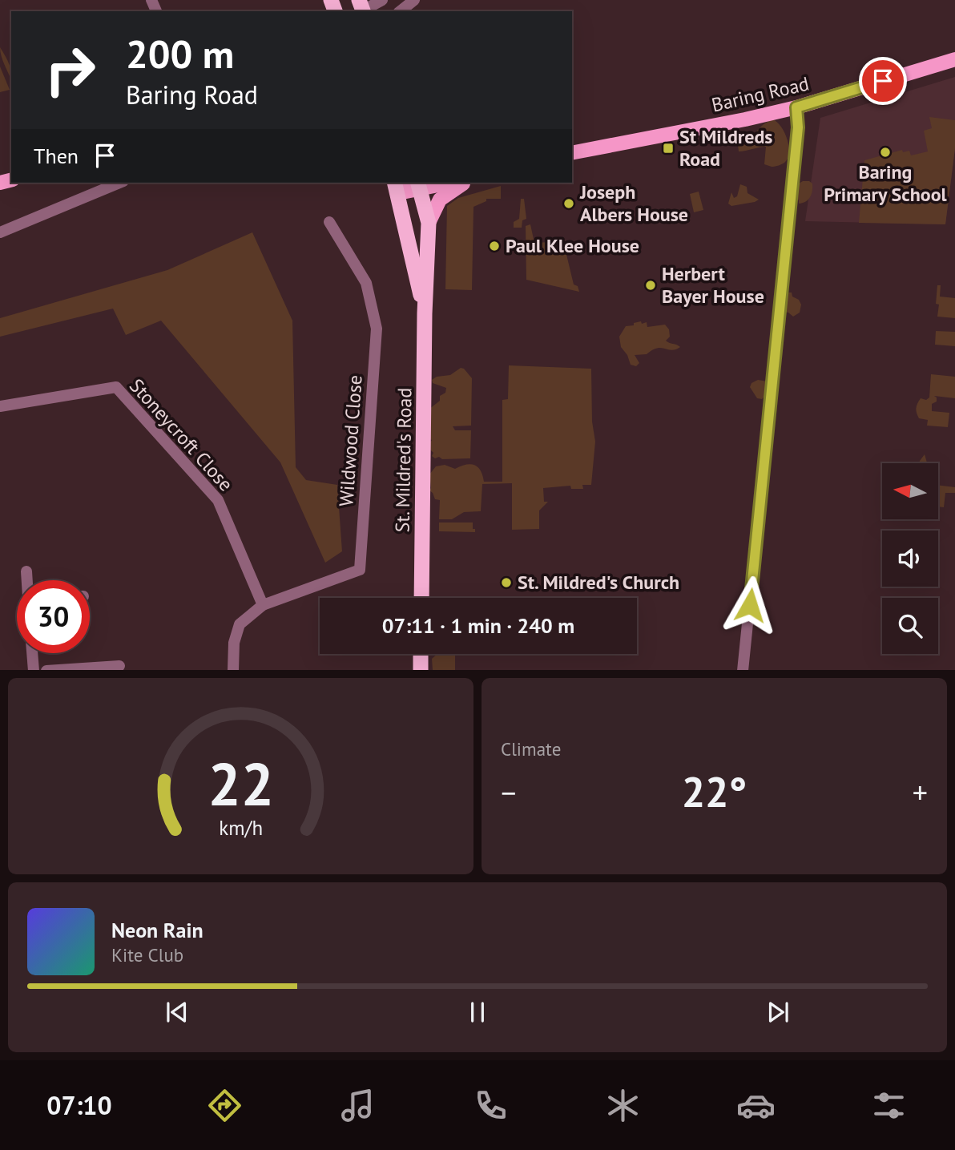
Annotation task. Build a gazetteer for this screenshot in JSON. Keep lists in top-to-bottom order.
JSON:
{
  "streets": {
    "highway": ["St. Mildred's Road"],
    "main road": ["Baring Road"],
    "street": ["Stoneycroft Close", "Wildwood Close"]
  },
  "crossings": [
    ["Stoneycroft Close", "Wildwood Close"]
  ],
  "places": {
    "transit": ["St Mildreds Road"],
    "other": [
      "Baring Primary School",
      "Joseph Albers House",
      "Paul Klee House",
      "Herbert Bayer House",
      "St. Mildred's Church"
    ]
  },
  "north": "left",
  "page": {
    "turn": ["200 m", "Baring Road"],
    "then": "Then",
    "limit": "30",
    "trip": "07:11 · 1 min · 240 m",
    "tile": "Climate",
    "heat": ["−", "22°", "+"],
    "song": ["Neon Rain", "Kite Club"],
    "tabs": "07:10",
    "gauge": ["22", "km/h"]
  }
}
